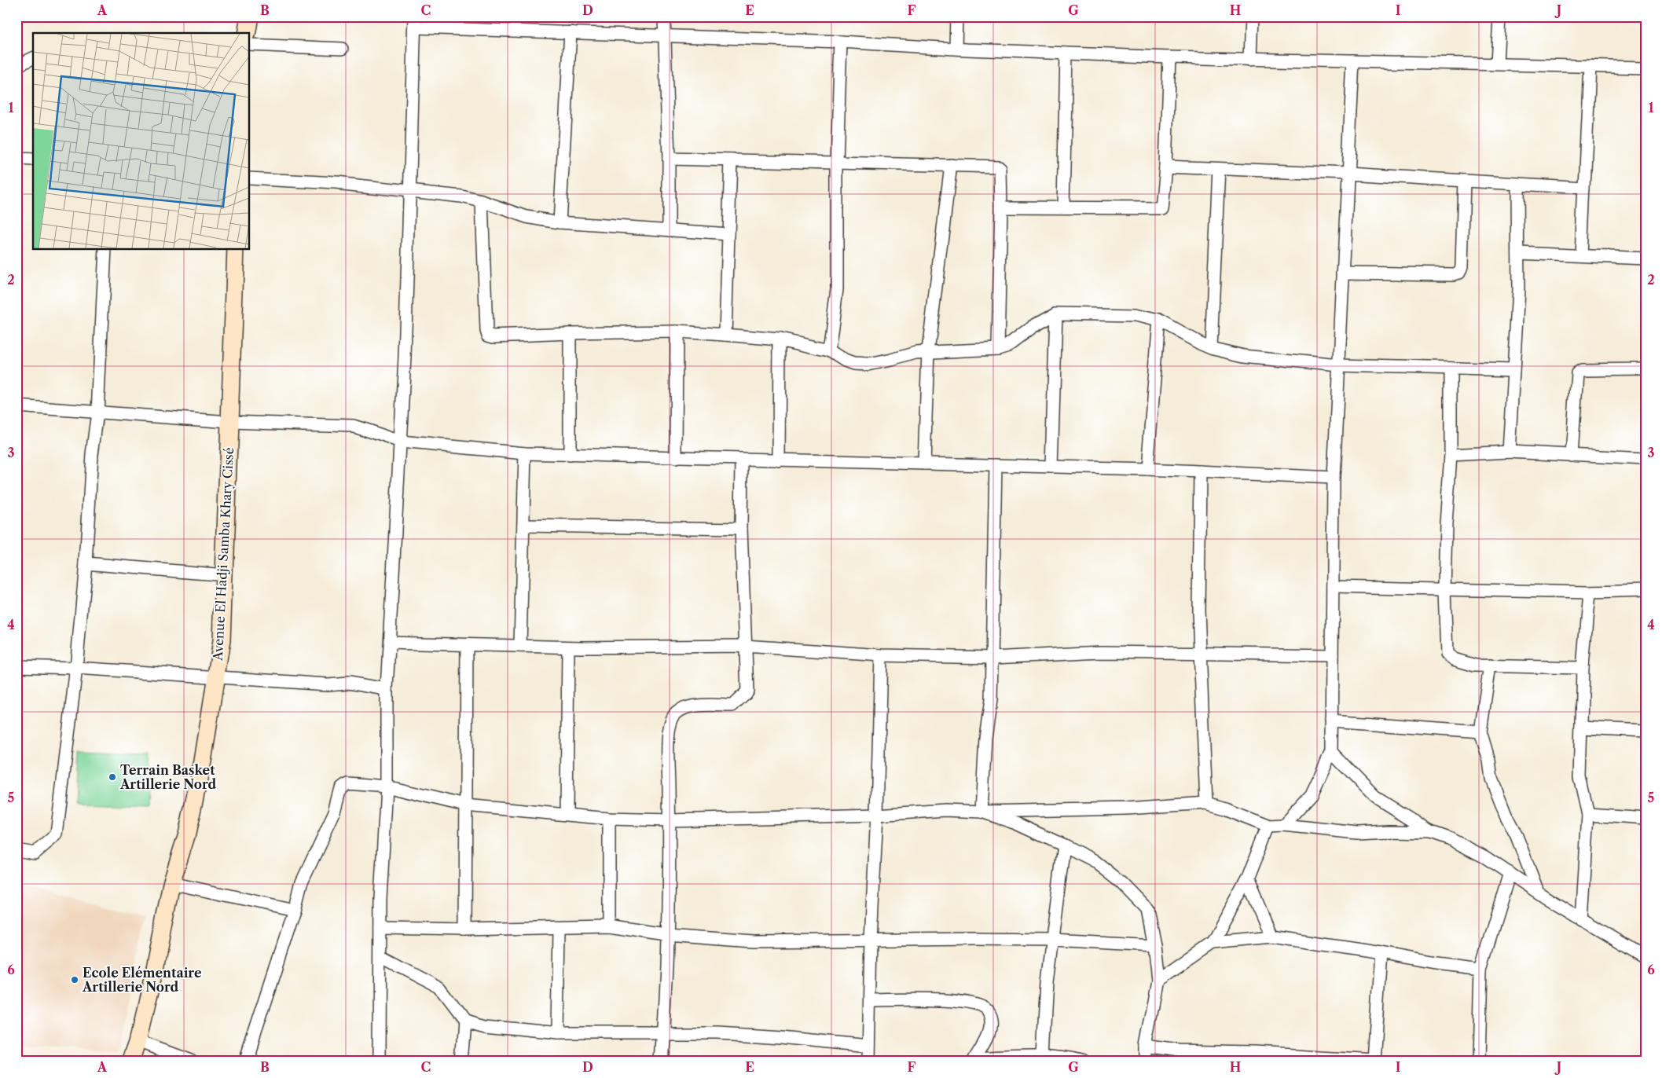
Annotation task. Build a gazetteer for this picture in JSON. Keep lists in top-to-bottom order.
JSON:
{
  "streets": {
    "street": ["Avenue El Hadji Samba Khary Cissé"]
  },
  "places": ["Terrain Basket Artillerie Nord", "Ecole Elémentaire Artillerie Nord"],
  "grid": {
    "columns": [
      "A",
      "B",
      "C",
      "D",
      "E",
      "F",
      "G",
      "H",
      "I",
      "J"
    ],
    "rows": [
      "1",
      "2",
      "3",
      "4",
      "5",
      "6"
    ]
  }
}
